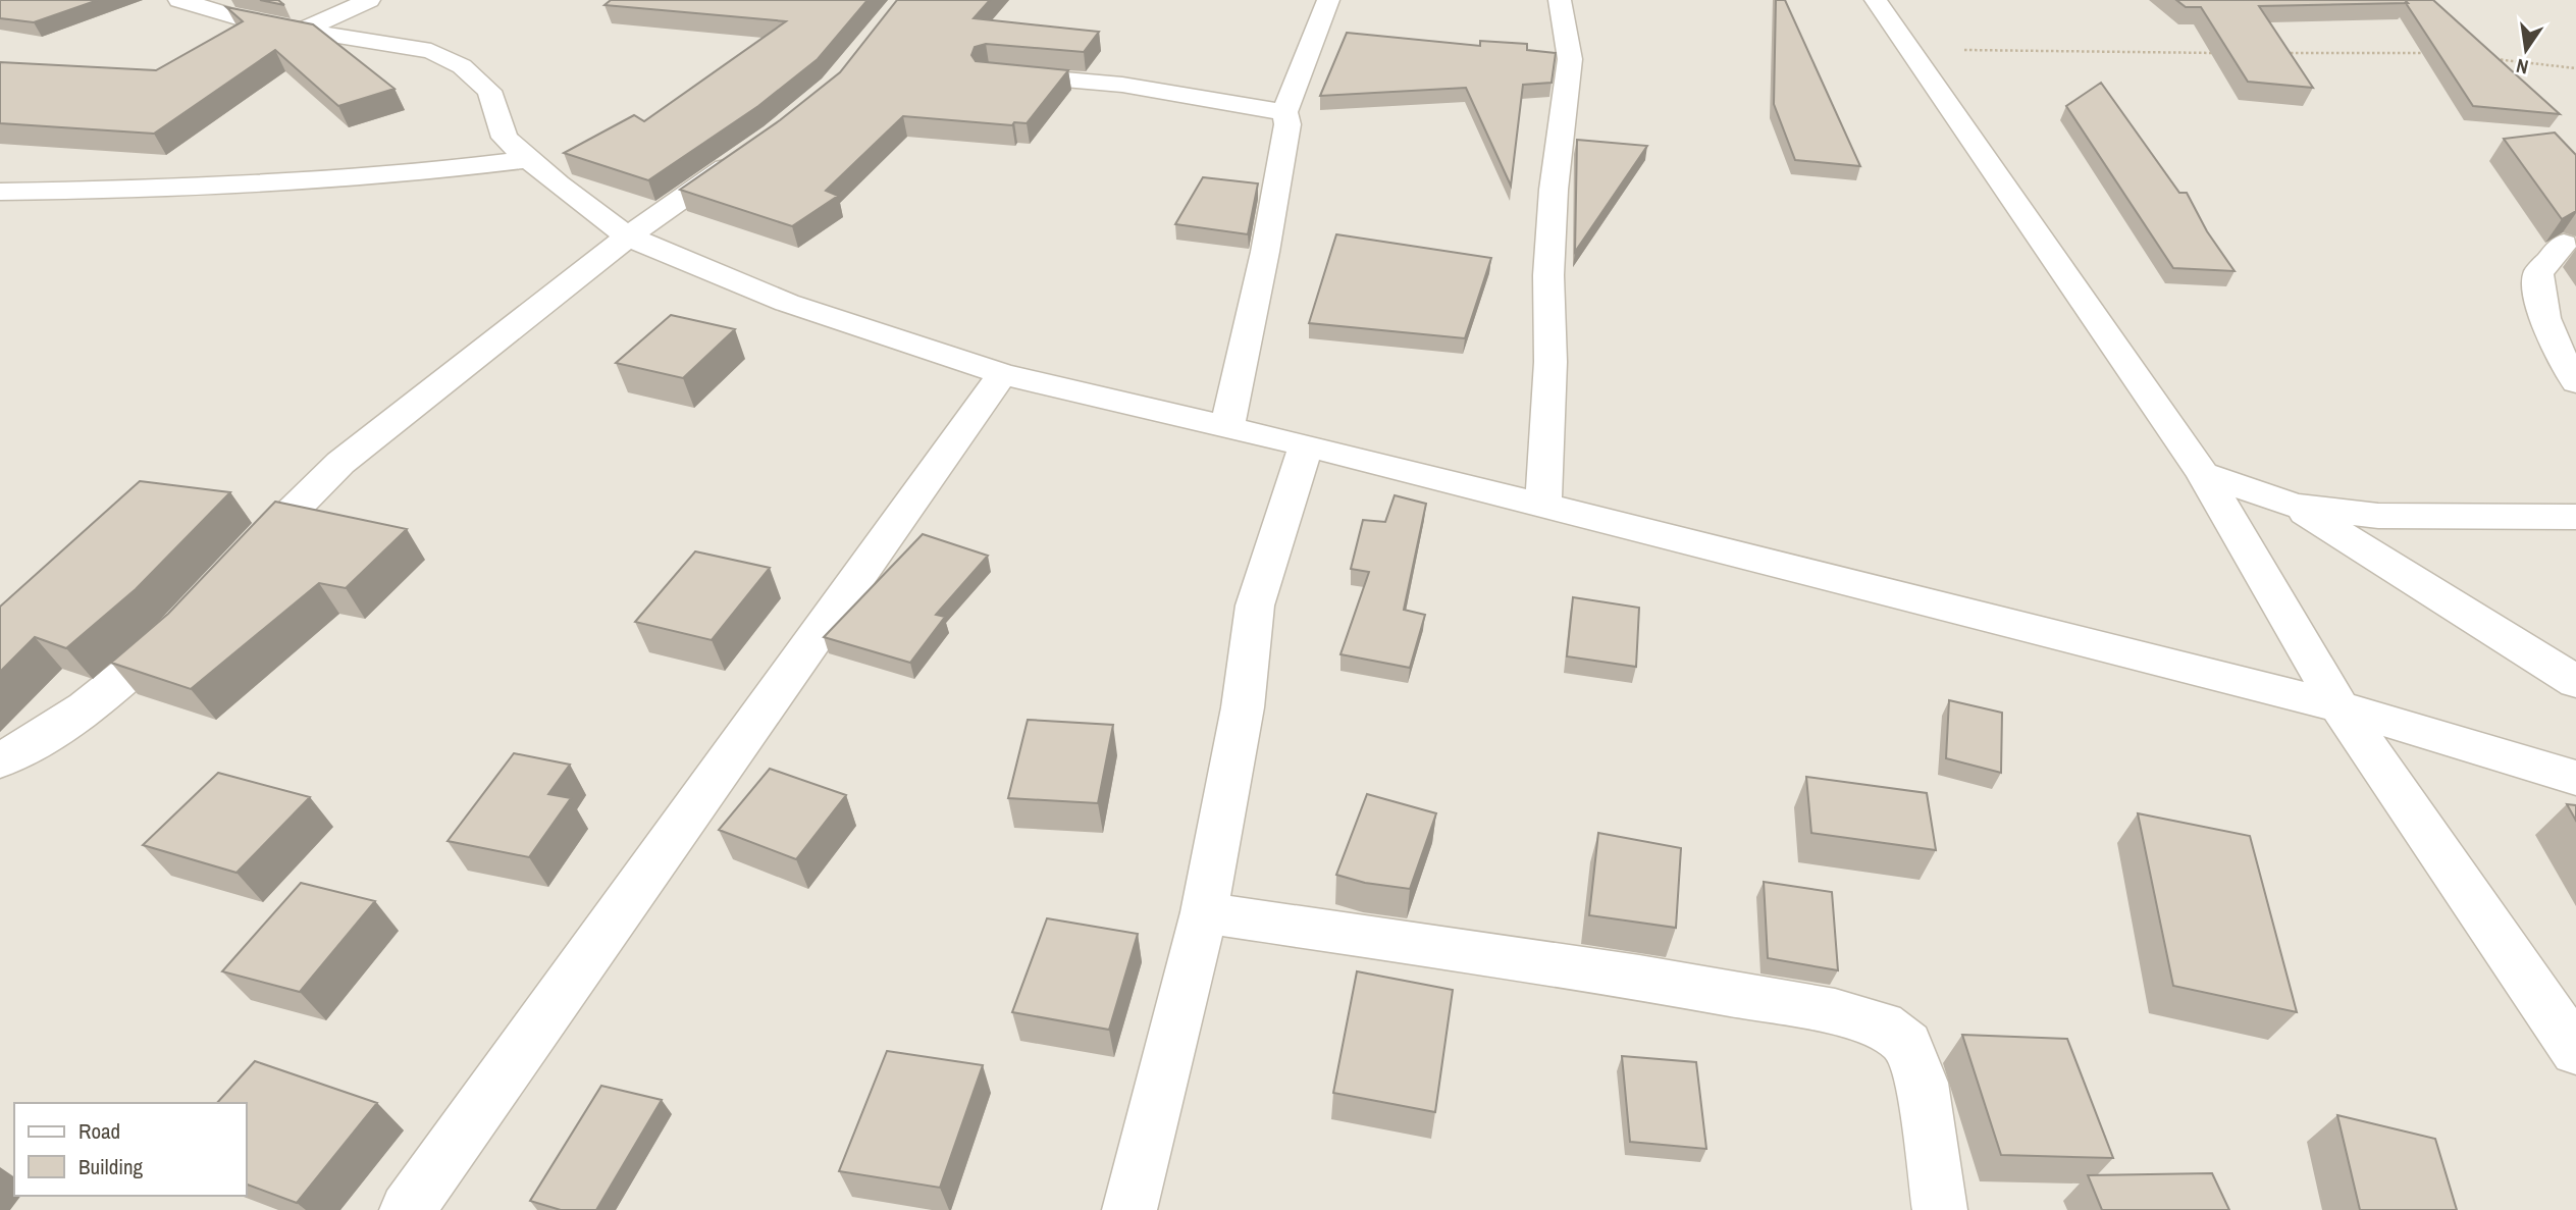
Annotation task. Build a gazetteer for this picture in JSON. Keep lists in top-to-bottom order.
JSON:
{
  "legend": ["Road", "Building"],
  "north": "bottom"
}
